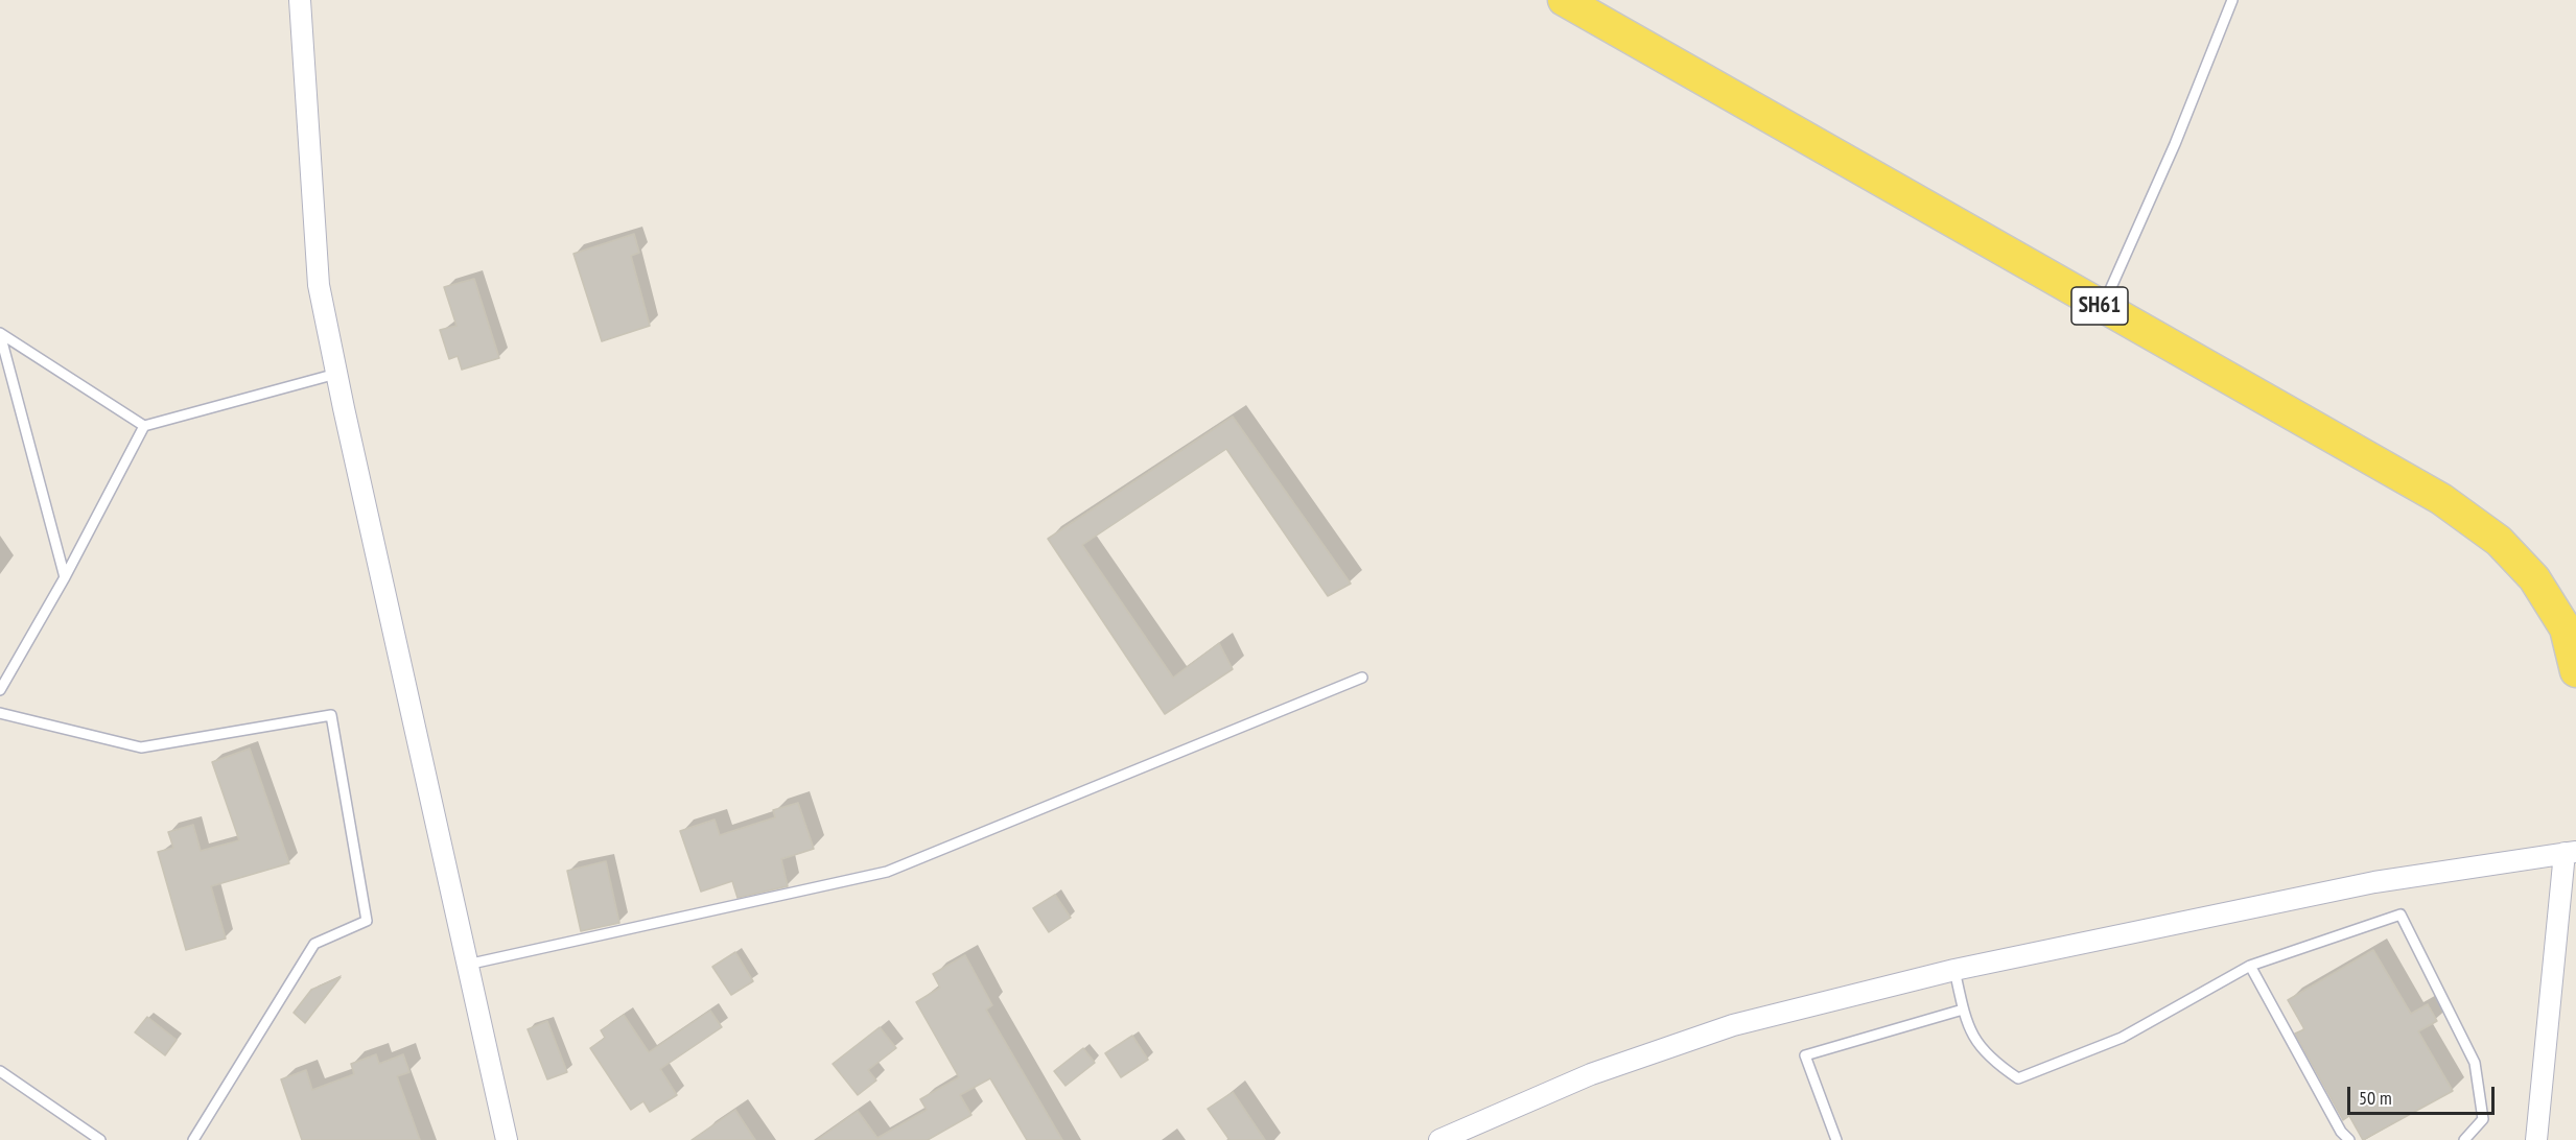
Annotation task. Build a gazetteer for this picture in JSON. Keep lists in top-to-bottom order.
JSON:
{
  "streets": {
    "main road": ["SH61"]
  },
  "scale_bar": "50 m"
}
